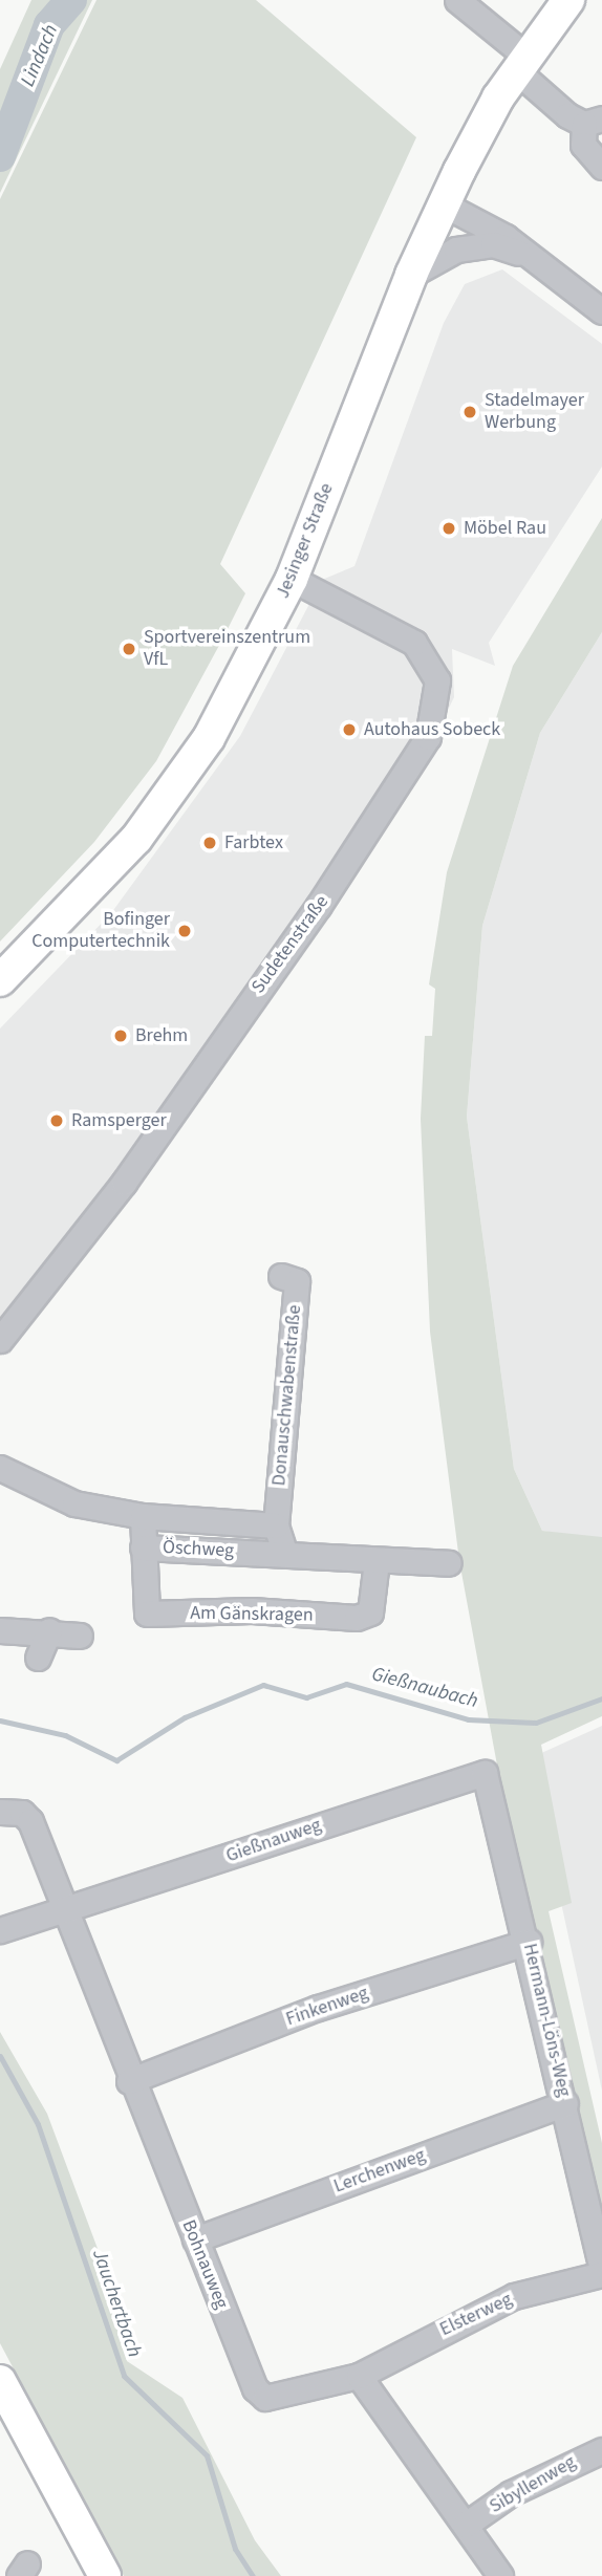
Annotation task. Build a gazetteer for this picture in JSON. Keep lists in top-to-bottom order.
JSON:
{
  "streets": {
    "main road": ["Jesinger Straße"],
    "street": [
      "Sudetenstraße",
      "Donauschwabenstraße",
      "Öschweg",
      "Am Gänskragen",
      "Gießnauweg",
      "Finkenweg",
      "Hermann-Löns-Weg",
      "Lerchenweg",
      "Bohnauweg",
      "Elsterweg",
      "Sibyllenweg"
    ]
  },
  "crossings": [
    ["Jesinger Straße", "Sudetenstraße"],
    ["Donauschwabenstraße", "Öschweg"],
    ["Öschweg", "Am Gänskragen"],
    ["Gießnauweg", "Hermann-Löns-Weg"],
    ["Gießnauweg", "Bohnauweg"],
    ["Finkenweg", "Hermann-Löns-Weg"],
    ["Finkenweg", "Bohnauweg"],
    ["Hermann-Löns-Weg", "Lerchenweg"],
    ["Lerchenweg", "Bohnauweg"],
    ["Bohnauweg", "Elsterweg"]
  ],
  "water": ["Lindach", "Gießnaubach", "Jauchertbach"],
  "places": [
    "Stadelmayer Werbung",
    "Möbel Rau",
    "Sportvereinszentrum VfL",
    "Autohaus Sobeck",
    "Farbtex",
    "Bofinger Computertechnik",
    "Brehm",
    "Ramsperger"
  ]
}
